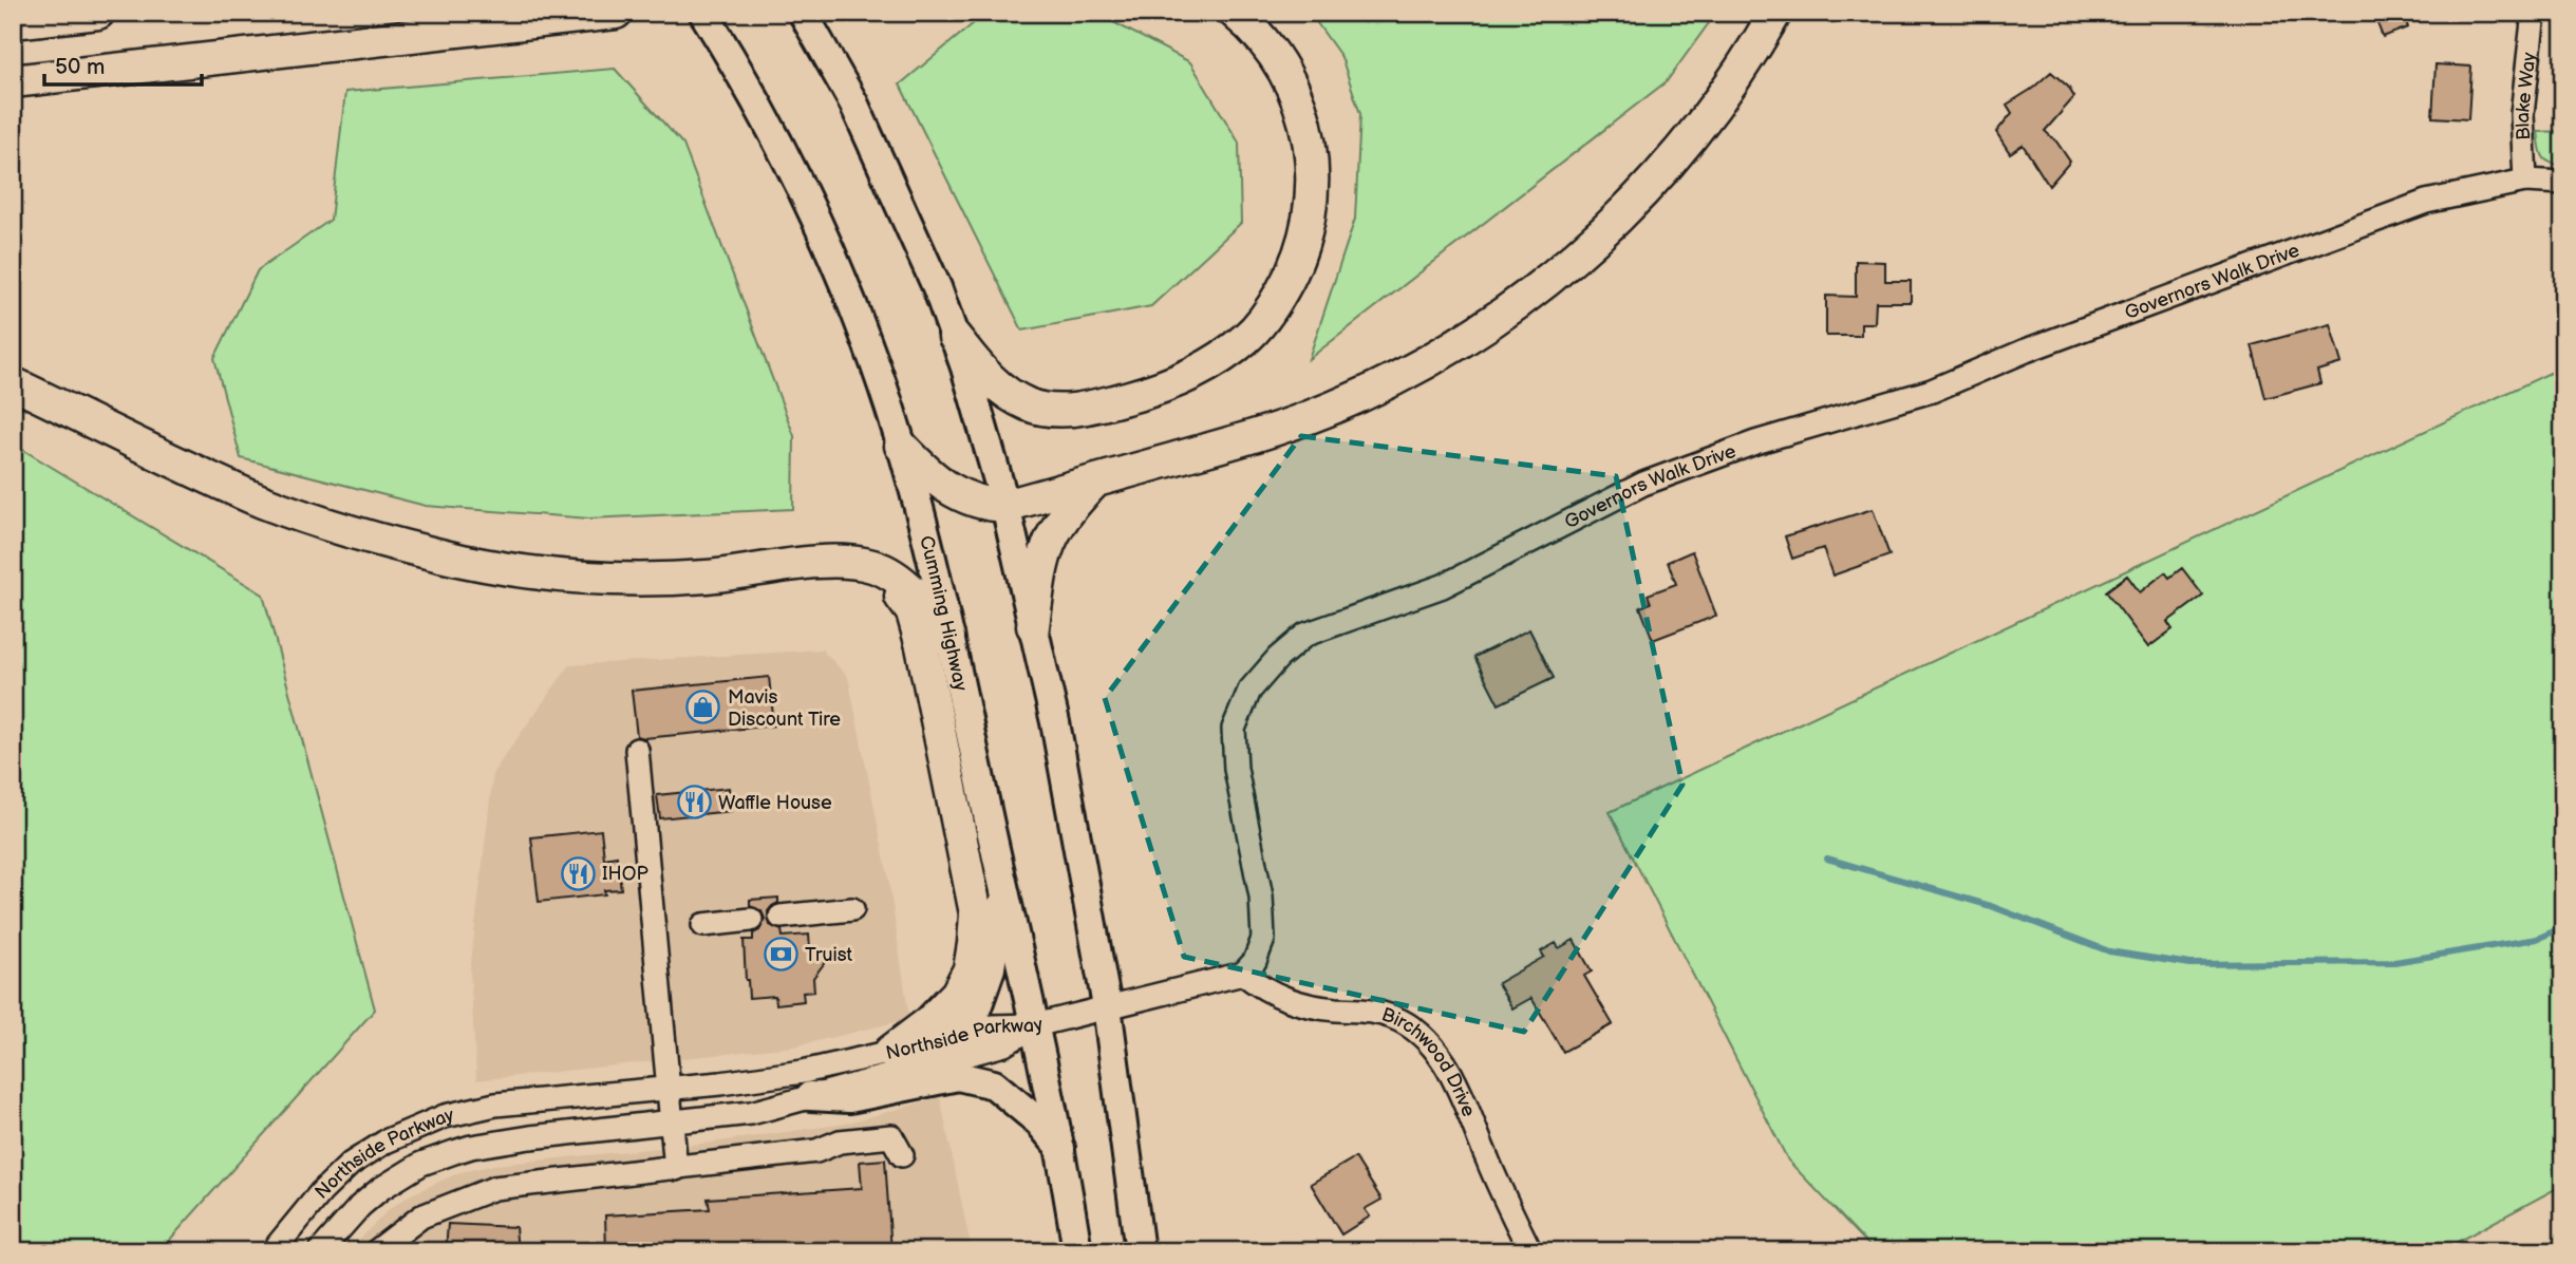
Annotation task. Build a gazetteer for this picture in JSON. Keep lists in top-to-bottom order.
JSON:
{
  "streets": {
    "main road": ["Cumming Highway"],
    "street": [
      "Blake Way",
      "Governors Walk Drive",
      "Northside Parkway",
      "Birchwood Drive"
    ]
  },
  "crossings": [
    ["Blake Way", "Governors Walk Drive"],
    ["Governors Walk Drive", "Birchwood Drive"],
    ["Cumming Highway", "Northside Parkway"]
  ],
  "places": {
    "shop": ["Mavis Discount Tire"],
    "restaurant": ["Waffle House", "IHOP"],
    "bank": ["Truist"]
  },
  "scale_bar": "50 m"
}
